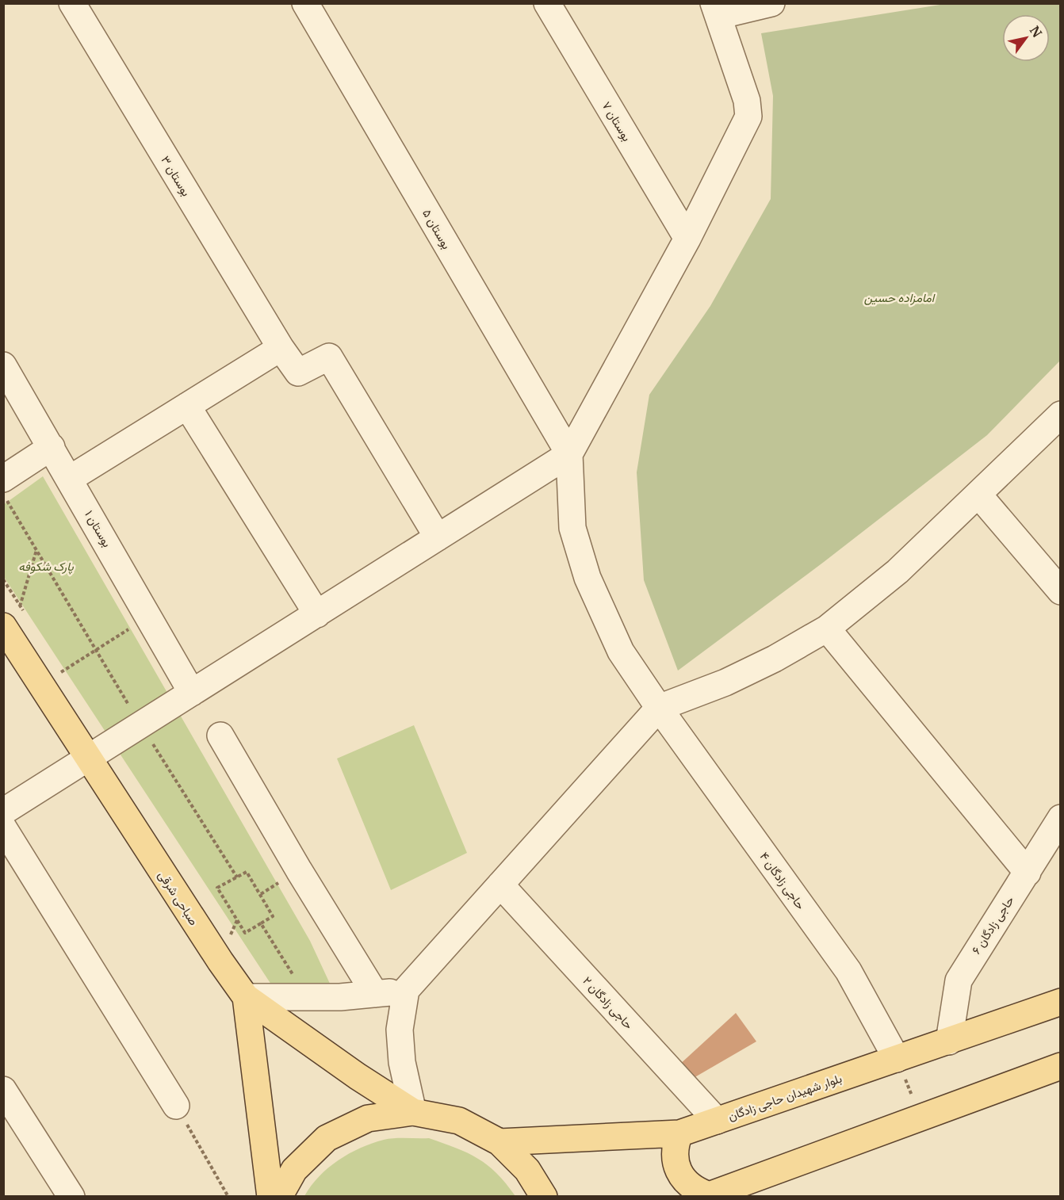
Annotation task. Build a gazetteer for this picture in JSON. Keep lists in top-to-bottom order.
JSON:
{
  "streets": {
    "main road": ["صباحی شرقی", "بلوار شهیدان حاجی زادگان"],
    "street": [
      "بوستان ۷",
      "بوستان ۳",
      "بوستان ۵",
      "بوستان ۱",
      "حاجی زادگان ۴",
      "حاجی زادگان ۶",
      "حاجی زادگان ۲"
    ]
  },
  "crossings": [
    ["بوستان ۵", "حاجی زادگان ۴"],
    ["حاجی زادگان ۴", "بلوار شهیدان حاجی زادگان"],
    ["حاجی زادگان ۶", "بلوار شهیدان حاجی زادگان"],
    ["حاجی زادگان ۲", "بلوار شهیدان حاجی زادگان"]
  ],
  "parks": ["امامزاده حسین", "پارک شکوفه"],
  "north": "top right"
}
